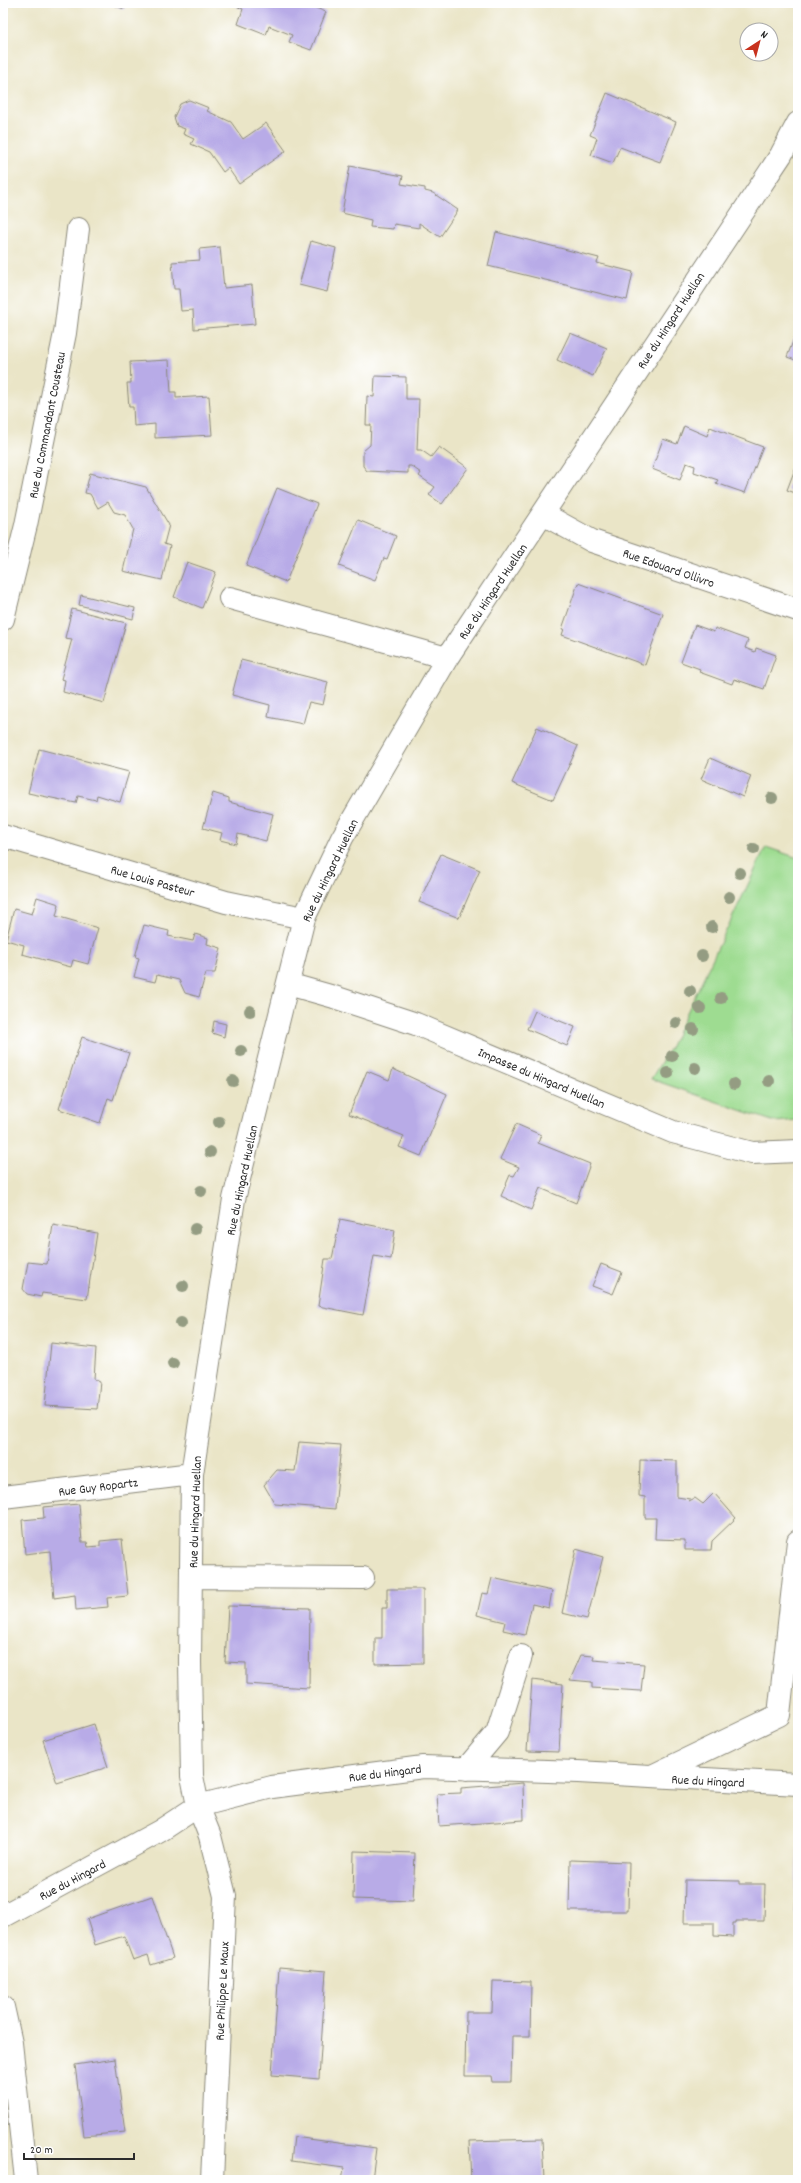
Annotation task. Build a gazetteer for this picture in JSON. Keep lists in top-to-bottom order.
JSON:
{
  "streets": {
    "street": [
      "Rue du Hingard Huellan",
      "Rue du Commandant Cousteau",
      "Rue Edouard Ollivro",
      "Rue Louis Pasteur",
      "Impasse du Hingard Huellan",
      "Rue Guy Ropartz",
      "Rue du Hingard",
      "Rue Philippe Le Maux"
    ]
  },
  "crossings": [
    ["Rue du Hingard Huellan", "Rue Edouard Ollivro"],
    ["Rue du Hingard Huellan", "Rue Louis Pasteur"],
    ["Rue du Hingard Huellan", "Impasse du Hingard Huellan"],
    ["Rue du Hingard Huellan", "Rue Guy Ropartz"],
    ["Rue du Hingard Huellan", "Rue du Hingard"],
    ["Rue du Hingard Huellan", "Rue Philippe Le Maux"],
    ["Rue du Hingard", "Rue Philippe Le Maux"]
  ],
  "scale_bar": "20 m",
  "north": "top right"
}
